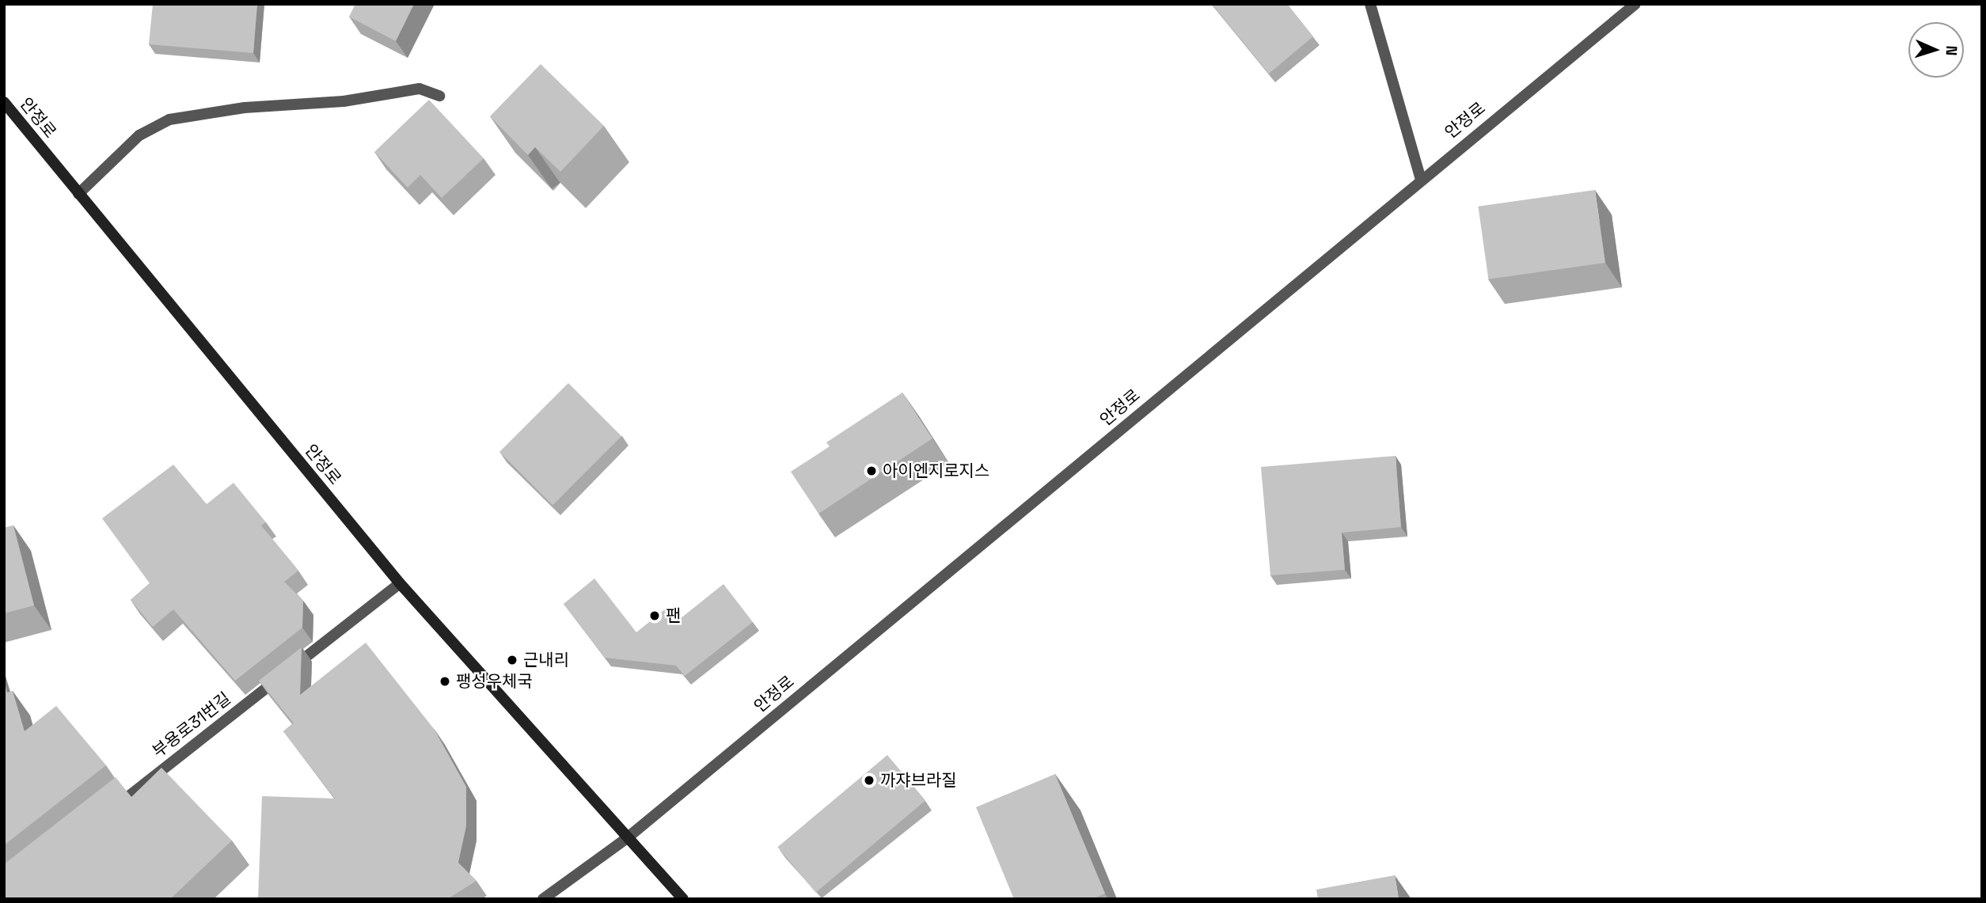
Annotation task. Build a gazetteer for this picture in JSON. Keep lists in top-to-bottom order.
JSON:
{
  "streets": {
    "main road": ["안정로"],
    "street": ["부용로31번길"]
  },
  "crossings": [
    ["안정로", "부용로31번길"]
  ],
  "places": [
    "아이엔지로지스",
    "팬",
    "근내리",
    "팽성우체국",
    "까쟈브라질"
  ],
  "north": "right"
}
